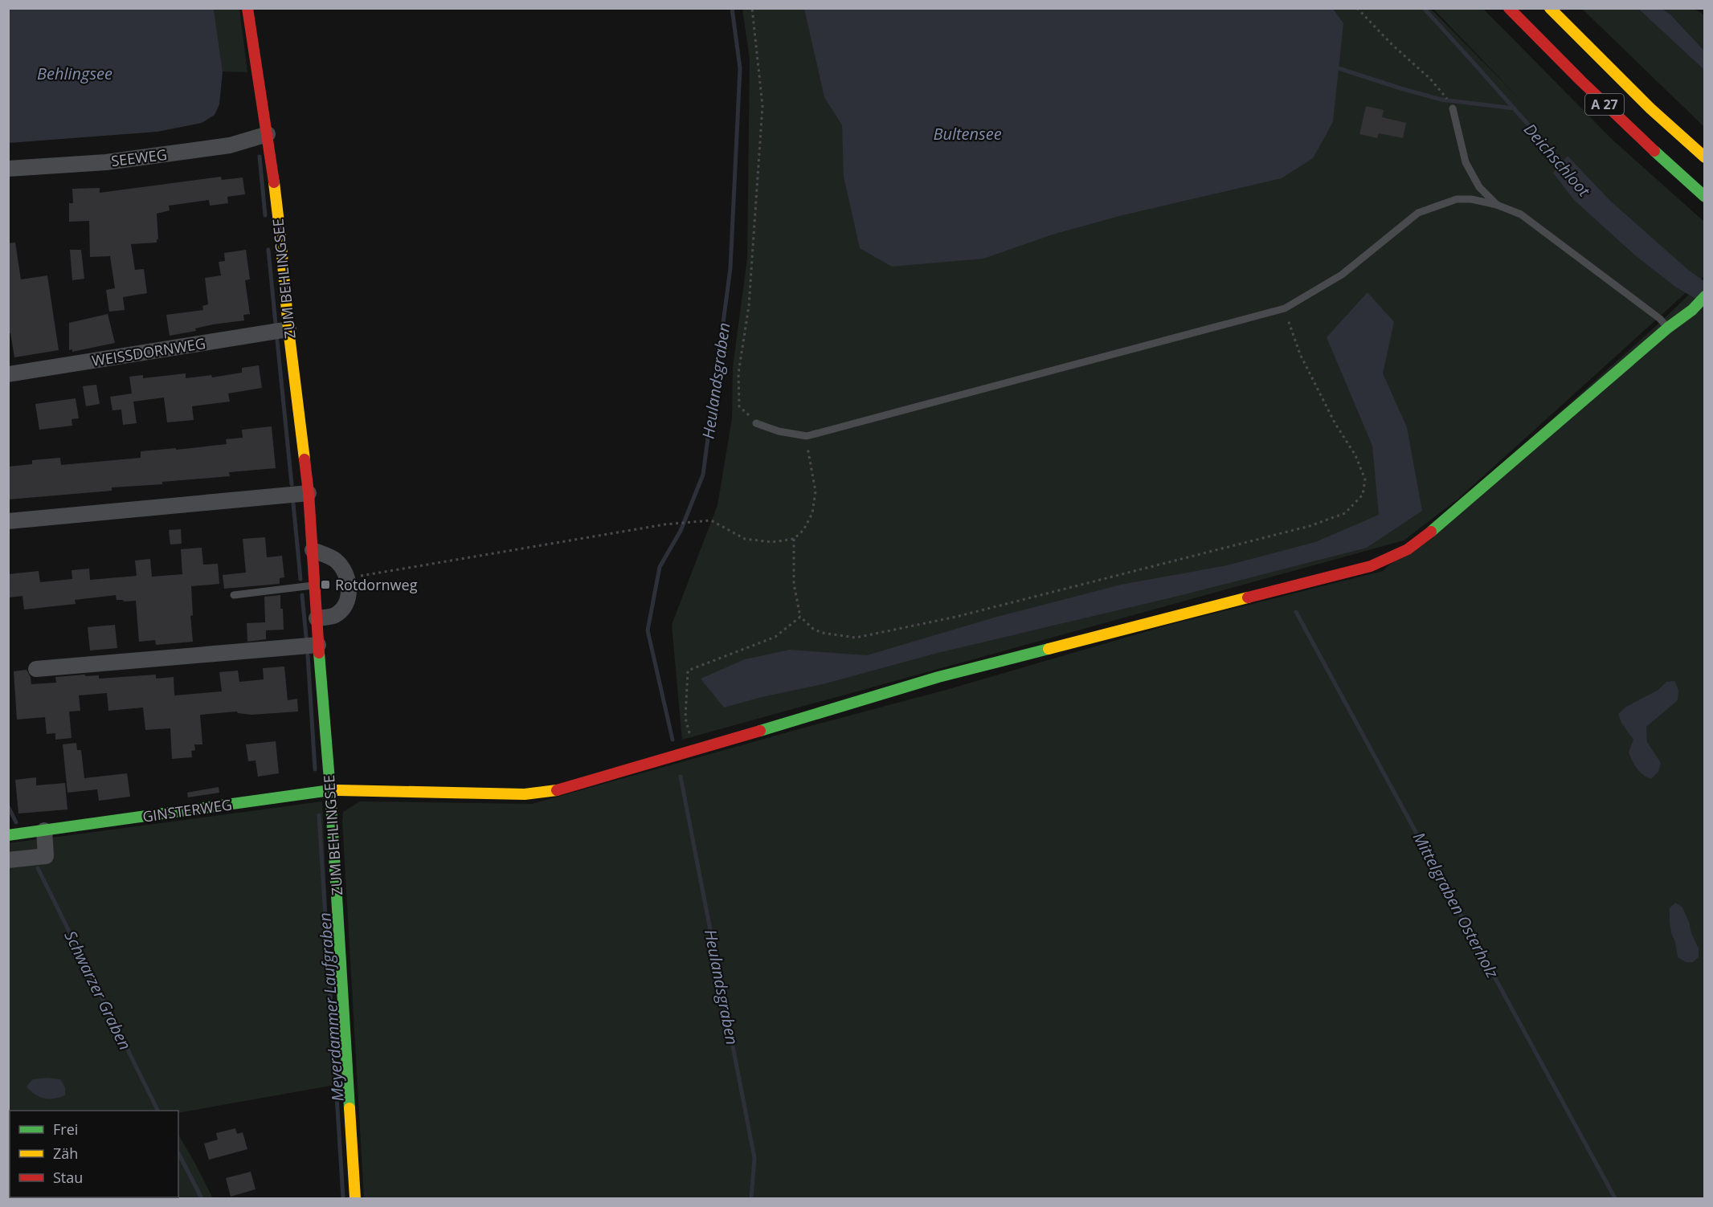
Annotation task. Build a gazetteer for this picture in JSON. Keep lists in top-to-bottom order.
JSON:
{
  "streets": {
    "main road": ["A 27", "ZUM BEHLINGSEE", "GINSTERWEG"],
    "street": ["SEEWEG", "WEISSDORNWEG"]
  },
  "crossings": [
    ["SEEWEG", "ZUM BEHLINGSEE"],
    ["ZUM BEHLINGSEE", "WEISSDORNWEG"],
    ["ZUM BEHLINGSEE", "GINSTERWEG"]
  ],
  "water": [
    "Behlingsee",
    "Bultensee",
    "Deichschloot",
    "Heulandsgraben",
    "Mittelgraben Osterholz",
    "Schwarzer Graben",
    "Meyerdammer Laufgraben"
  ],
  "places": {
    "transit": ["Rotdornweg"]
  },
  "legend": ["Frei", "Zäh", "Stau"]
}
